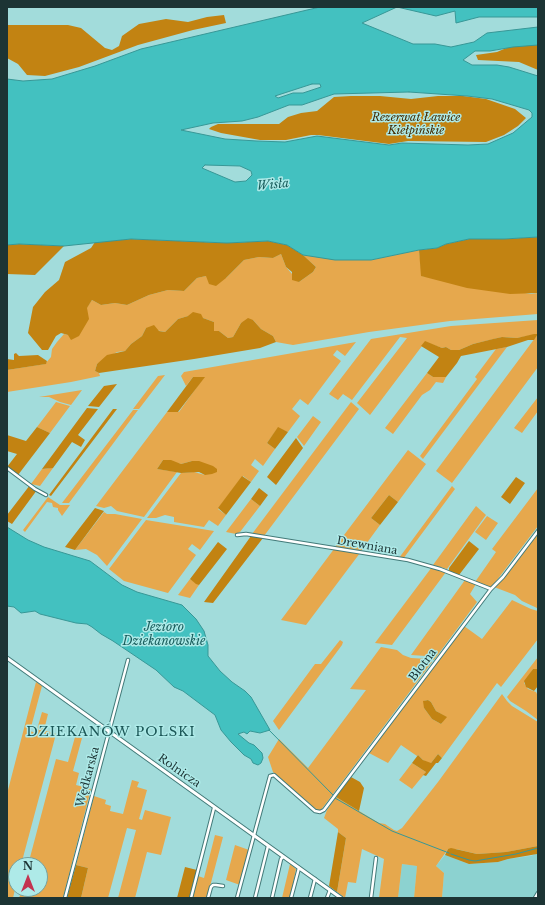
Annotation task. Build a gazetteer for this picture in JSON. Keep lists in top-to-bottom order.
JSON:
{
  "streets": {
    "street": [
      "Drewniana",
      "Błotna",
      "Rolnicza",
      "Wędkarska"
    ]
  },
  "crossings": [
    ["Drewniana", "Błotna"],
    ["Błotna", "Rolnicza"],
    ["Rolnicza", "Wędkarska"]
  ],
  "districts": ["DZIEKANÓW POLSKI"],
  "water": ["Wisła", "Jezioro Dziekanowskie"],
  "parks": ["Rezerwat Ławice Kiełpińskie"],
  "north": "top"
}
